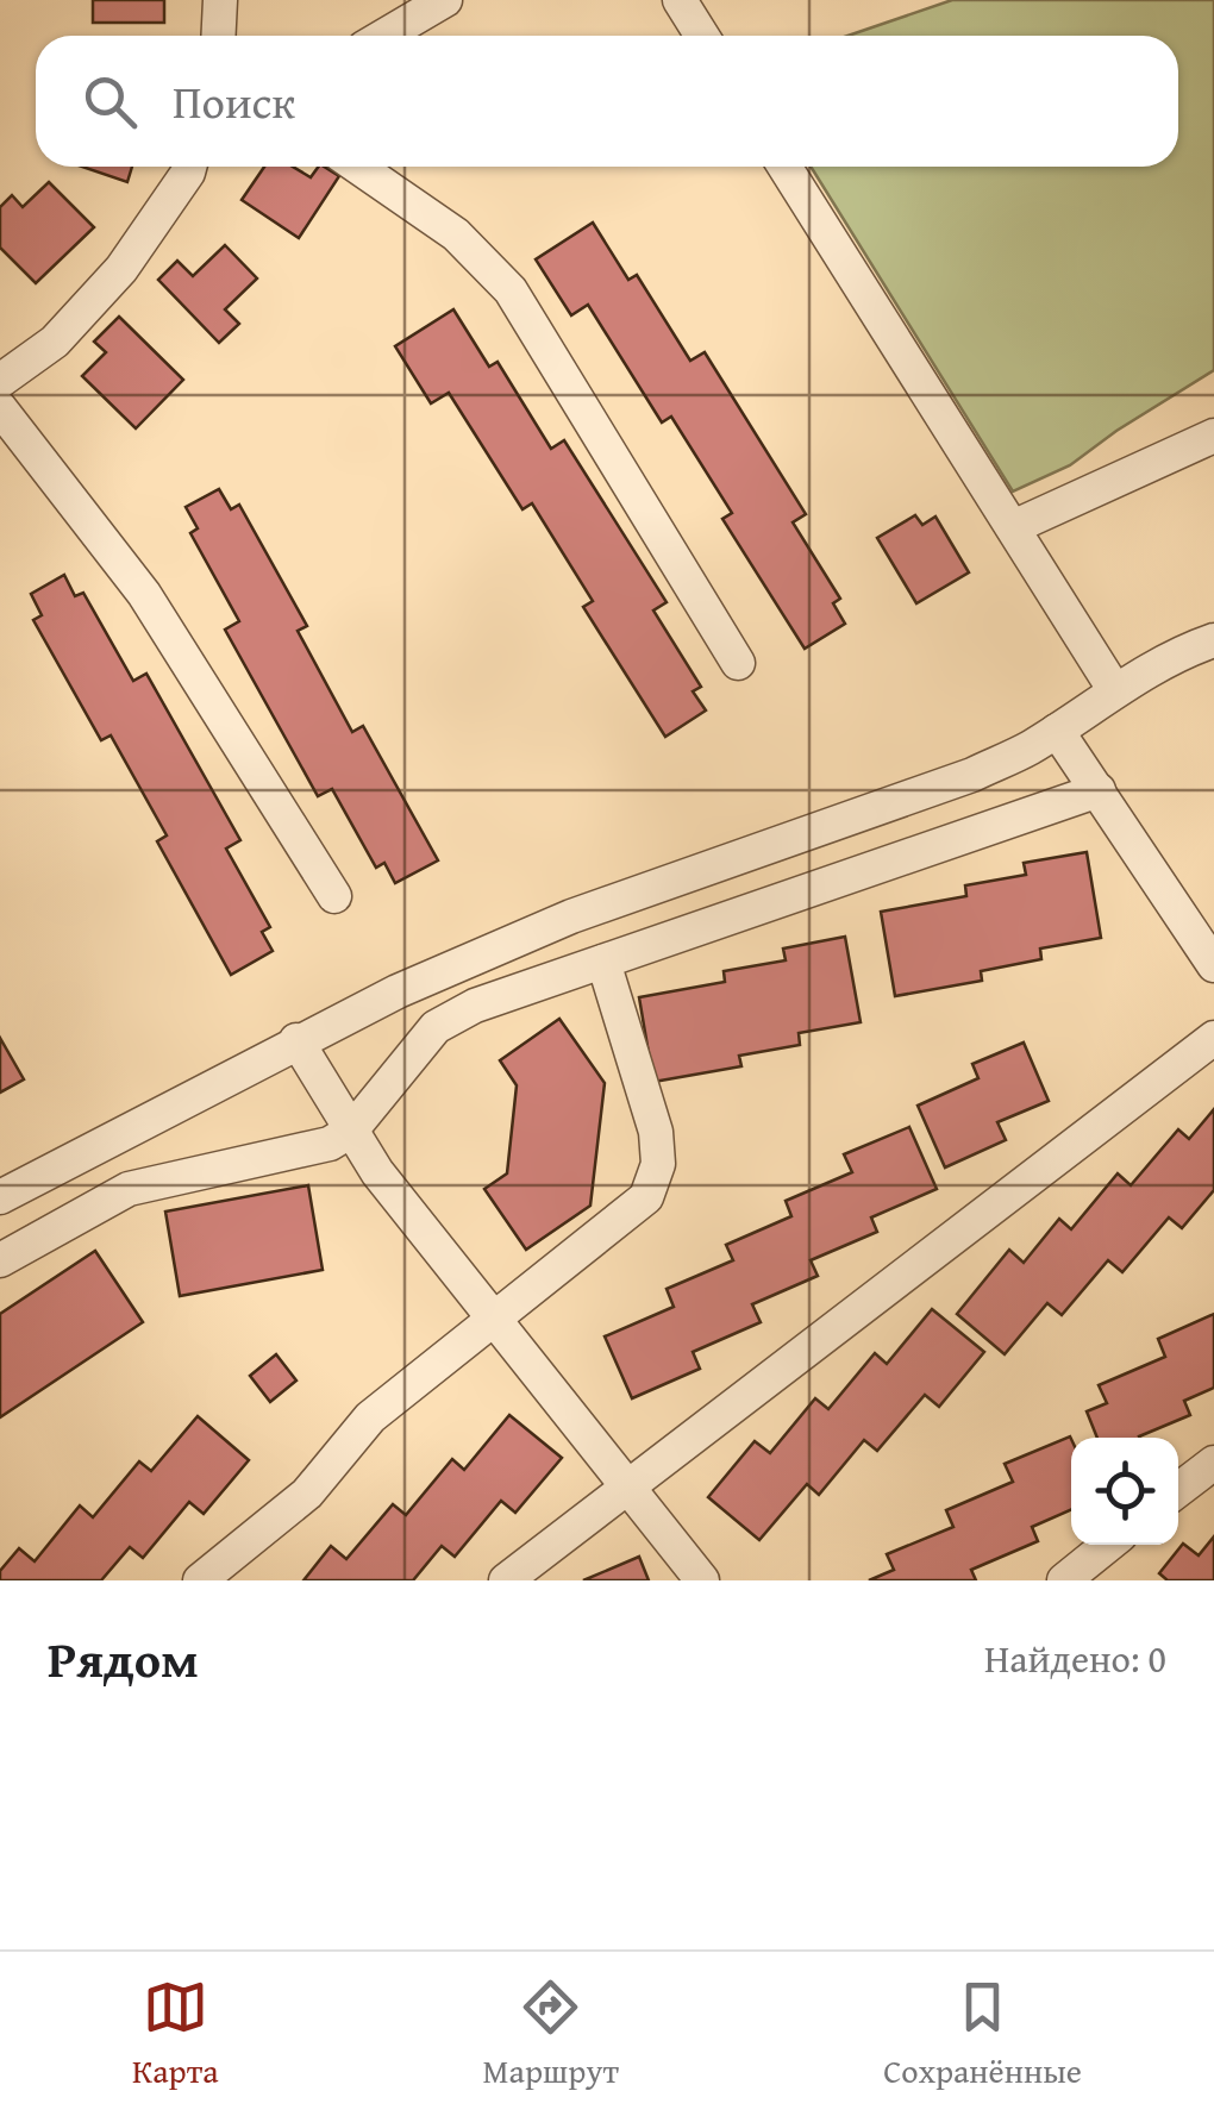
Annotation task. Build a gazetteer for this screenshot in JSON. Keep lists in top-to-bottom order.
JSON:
{
  "page": {
    "search": "Поиск",
    "heading": ["Рядом", "Найдено: 0"],
    "nav": ["Карта", "Маршрут", "Сохранённые"]
  }
}
